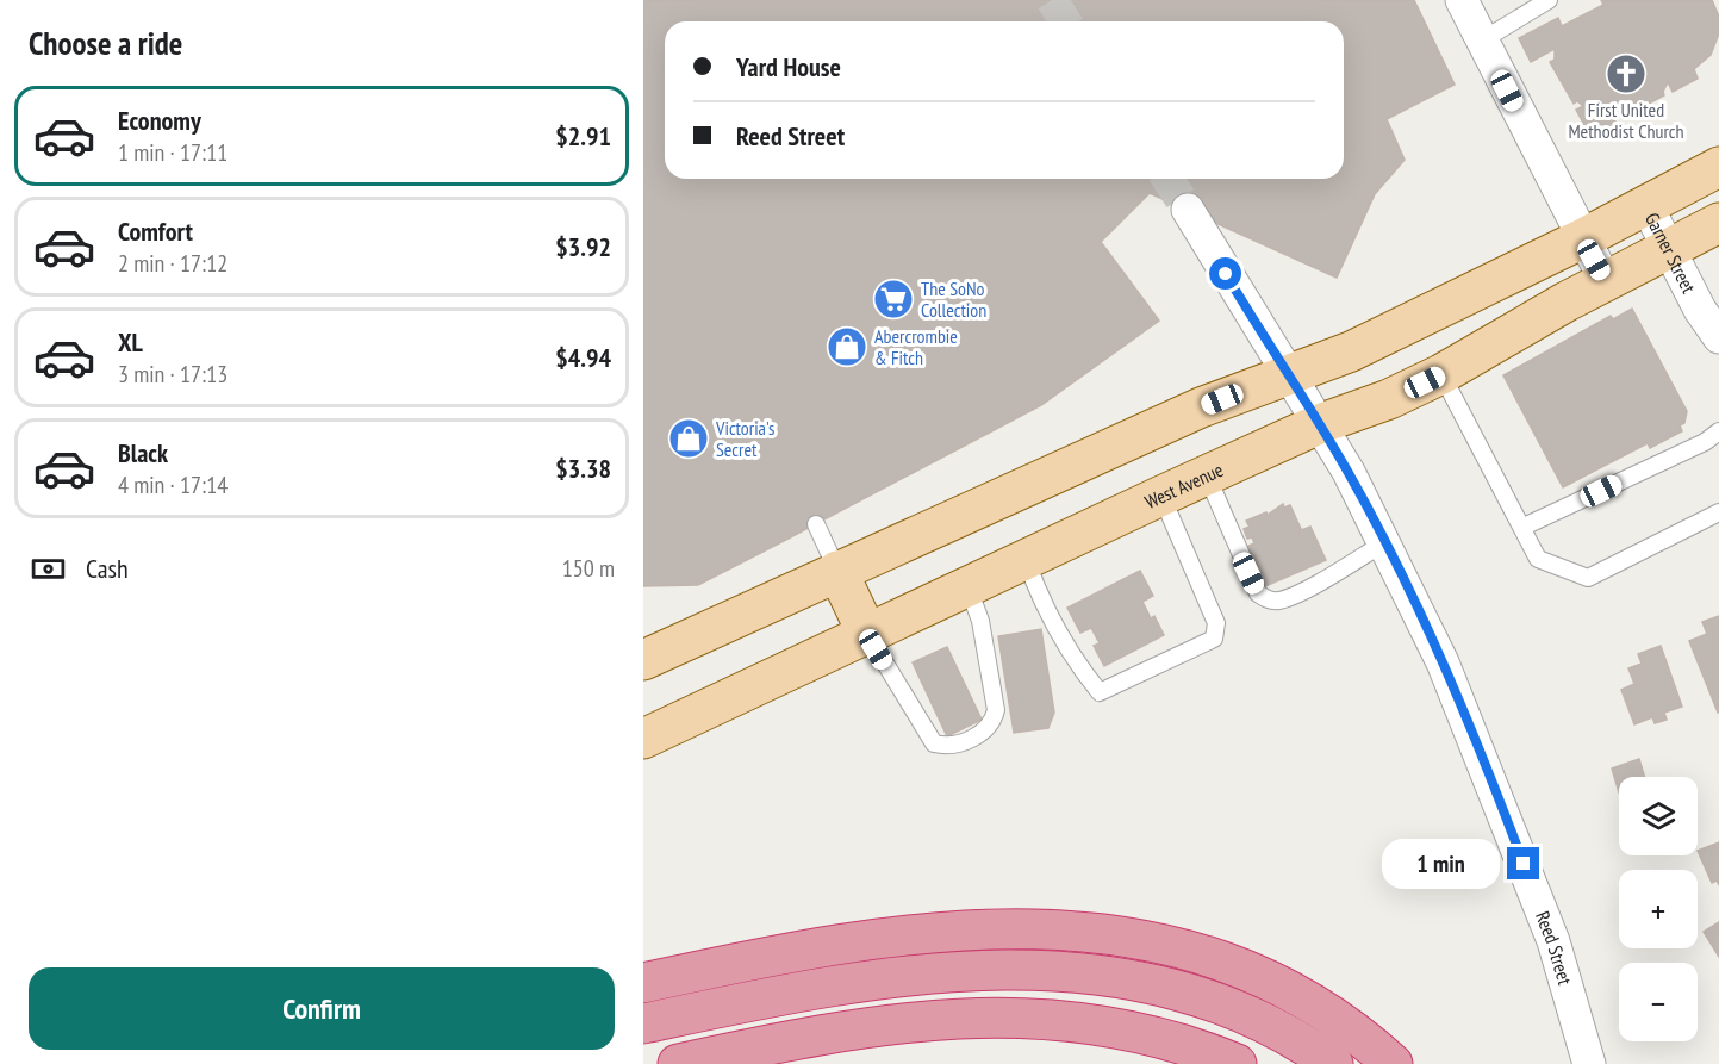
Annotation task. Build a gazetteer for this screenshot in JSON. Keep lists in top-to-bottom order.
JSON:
{
  "streets": {
    "main road": ["West Avenue"],
    "street": ["Garner Street", "Reed Street"]
  },
  "crossings": [
    ["Garner Street", "West Avenue"],
    ["West Avenue", "Reed Street"]
  ],
  "places": {
    "church": ["First United Methodist Church"],
    "supermarket": ["The SoNo Collection"],
    "shop": ["Abercrombie & Fitch", "Victoria's Secret"]
  },
  "page": {
    "heading": "Choose a ride",
    "banner": ["Yard House", "Reed Street"],
    "list": [
      {
        "name": "Economy",
        "note": "1 min · 17:11",
        "value": "$2.91"
      },
      {
        "name": "Comfort",
        "note": "2 min · 17:12",
        "value": "$3.92"
      },
      {
        "name": "XL",
        "note": "3 min · 17:13",
        "value": "$4.94"
      },
      {
        "name": "Black",
        "note": "4 min · 17:14",
        "value": "$3.38"
      }
    ],
    "pay": ["Cash", "150 m"],
    "map_buttons": ["+", "−"],
    "bubble": "1 min",
    "buttons": "Confirm"
  }
}
